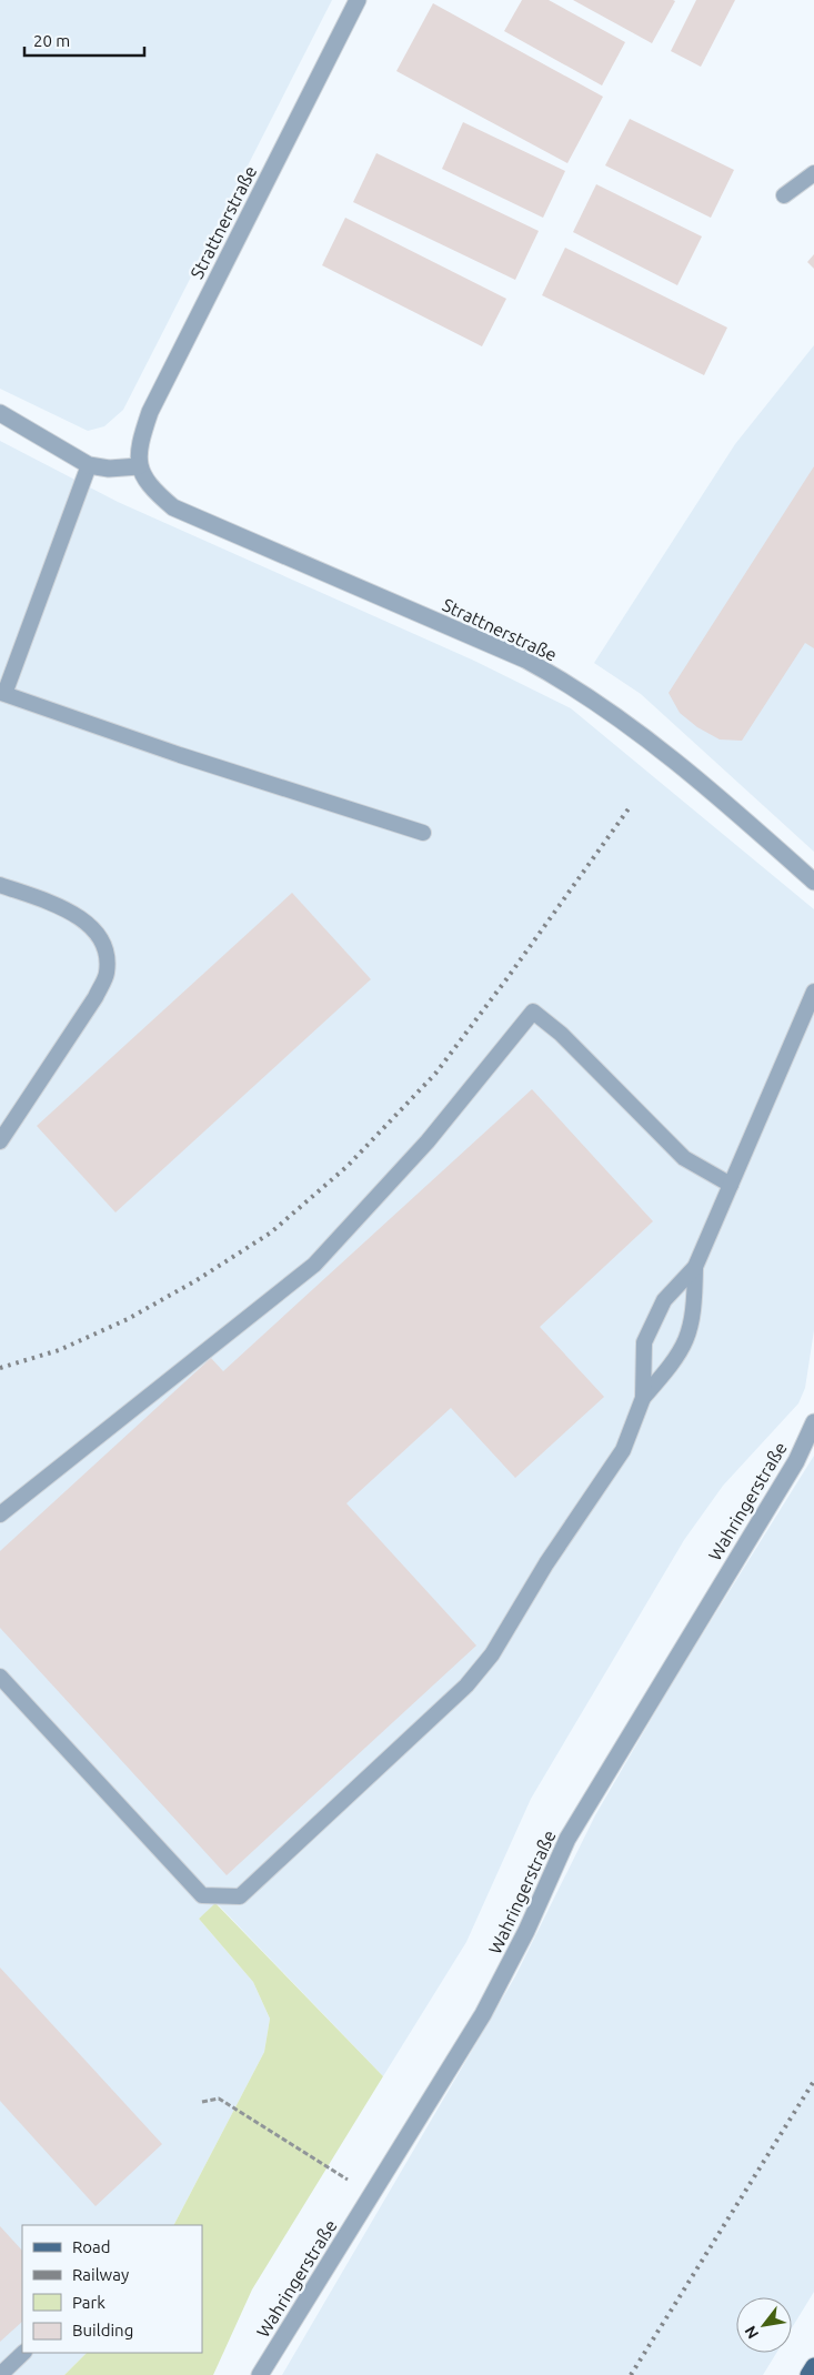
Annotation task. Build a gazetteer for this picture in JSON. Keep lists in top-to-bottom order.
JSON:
{
  "streets": {
    "street": ["Strattnerstraße", "Wahringerstraße"]
  },
  "legend": [
    "Road",
    "Railway",
    "Park",
    "Building"
  ],
  "scale_bar": "20 m",
  "north": "bottom left"
}
